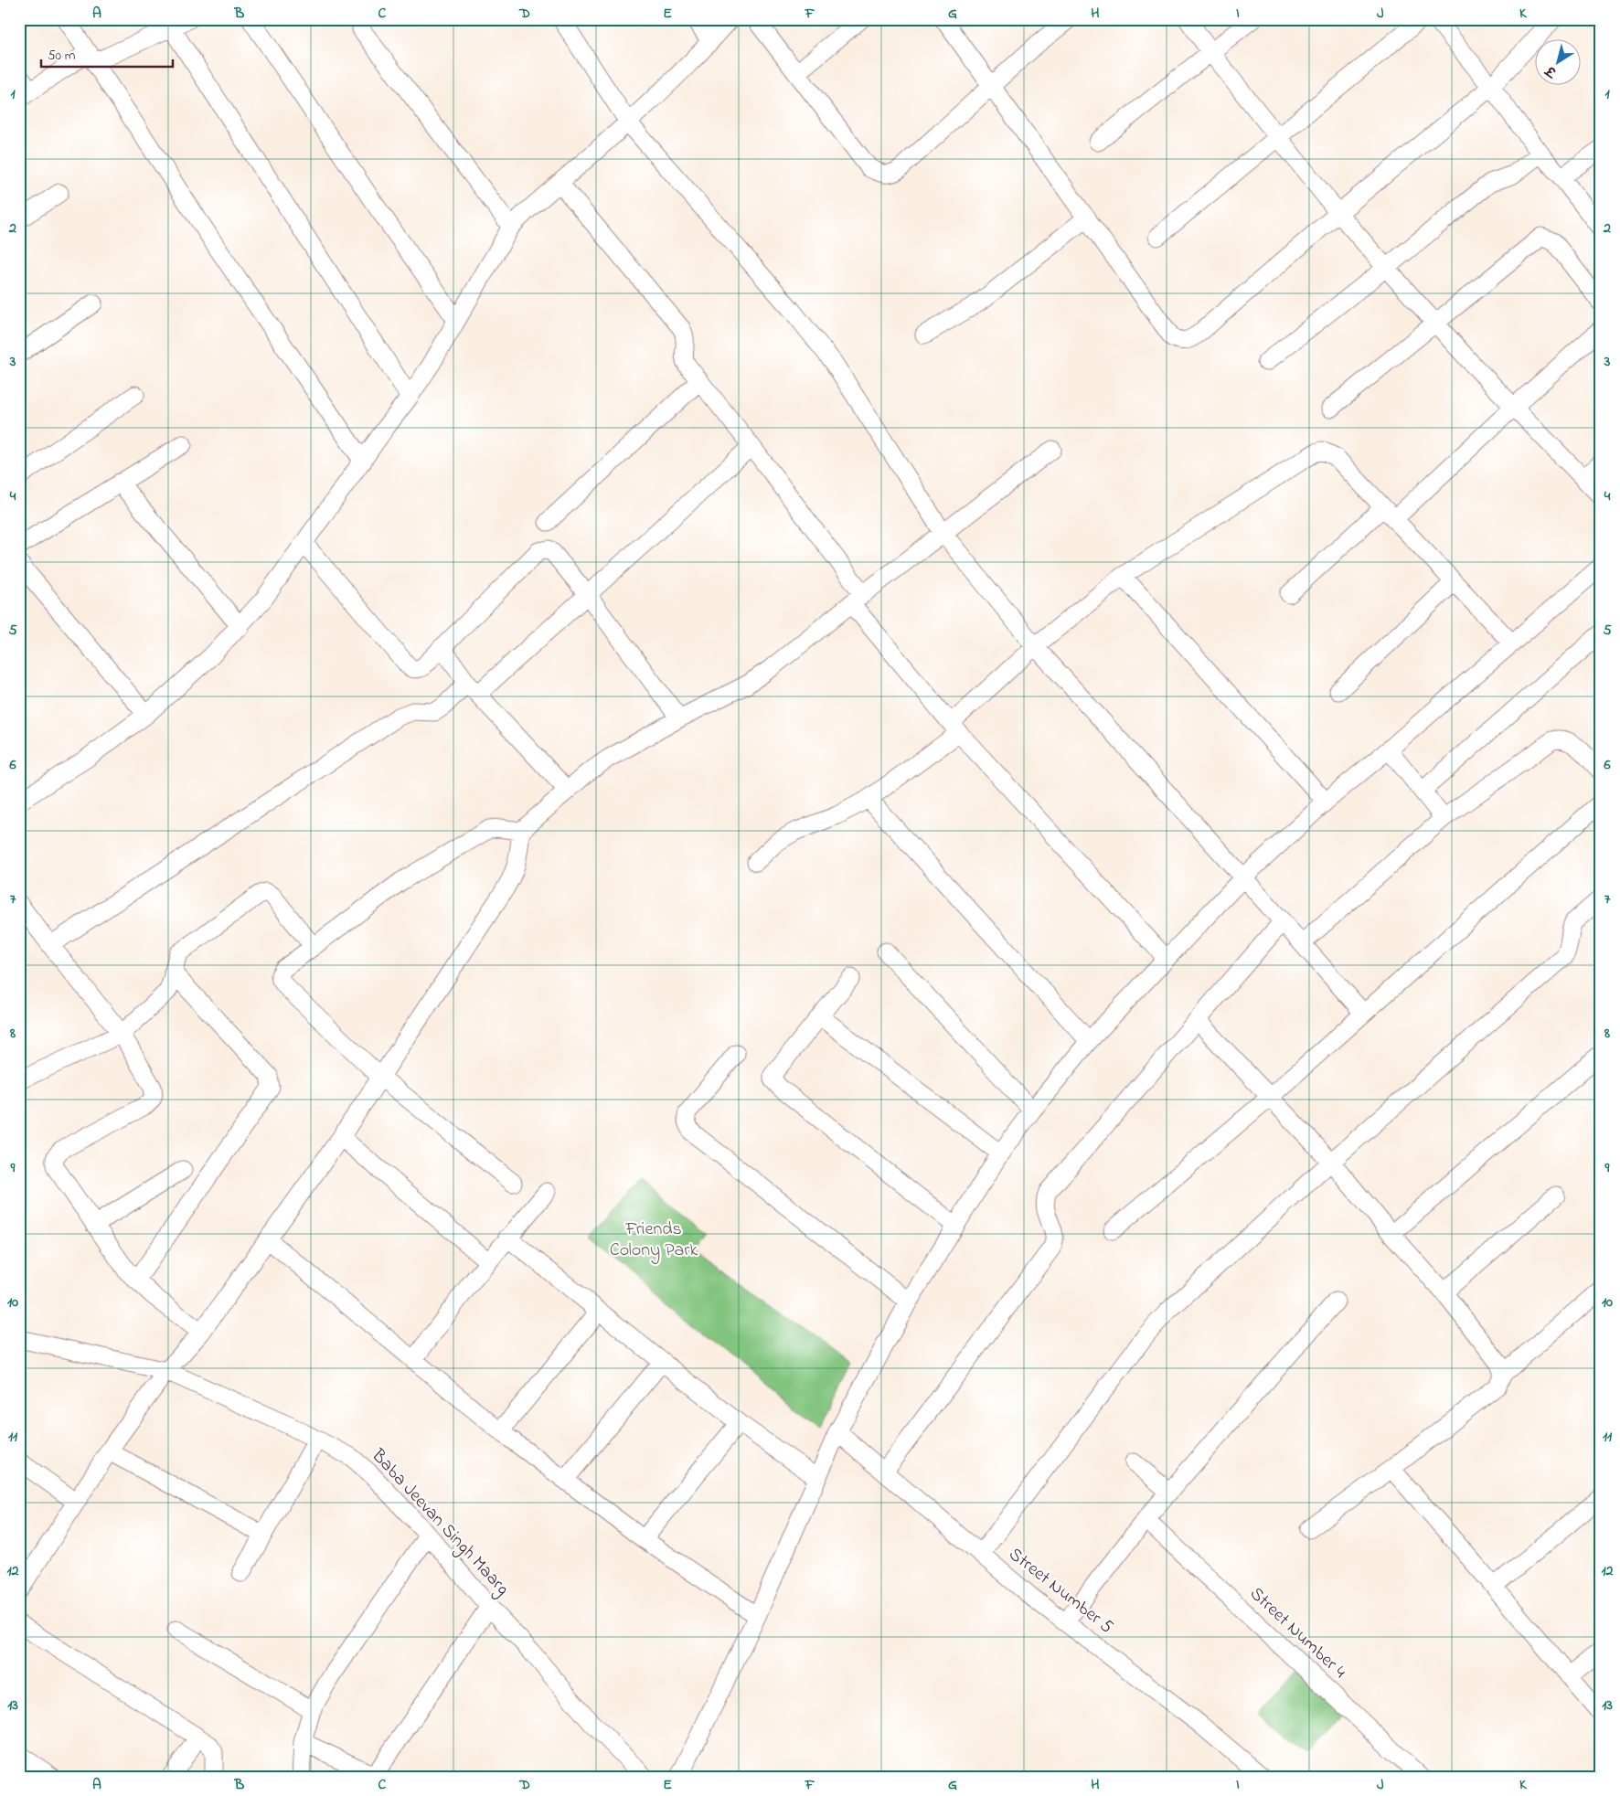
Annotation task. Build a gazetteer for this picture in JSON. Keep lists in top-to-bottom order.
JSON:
{
  "streets": {
    "street": ["Baba Jeevan Singh Maarg", "Street Number 5", "Street Number 4"]
  },
  "parks": ["Friends Colony Park"],
  "scale_bar": "50 m",
  "north": "bottom left",
  "grid": {
    "columns": [
      "A",
      "B",
      "C",
      "D",
      "E",
      "F",
      "G",
      "H",
      "I",
      "J",
      "K"
    ],
    "rows": [
      "1",
      "2",
      "3",
      "4",
      "5",
      "6",
      "7",
      "8",
      "9",
      "10",
      "11",
      "12",
      "13"
    ]
  }
}
